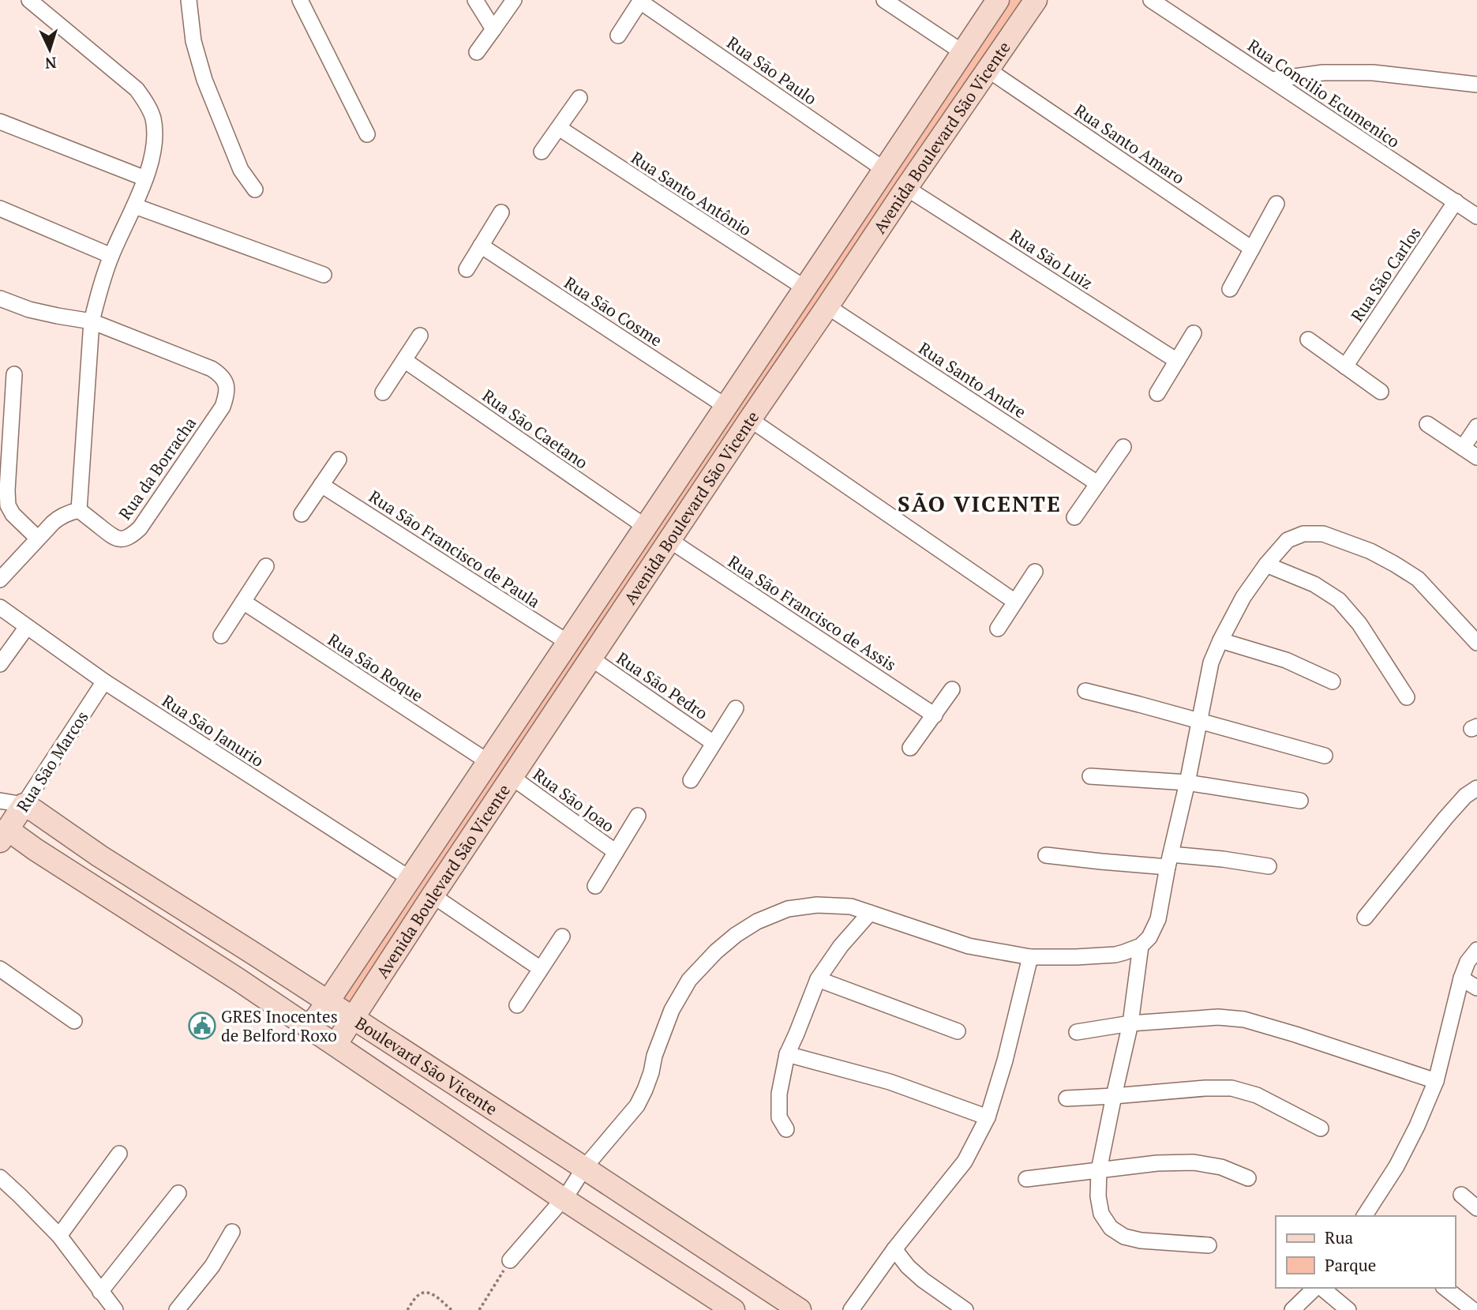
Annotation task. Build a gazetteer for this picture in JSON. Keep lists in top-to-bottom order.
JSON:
{
  "streets": {
    "street": [
      "Rua Sāo Paulo",
      "Rua Concilio Ecumenico",
      "Avenida Boulevard São Vicente",
      "Rua Santo Amaro",
      "Rua Santo Antônio",
      "Rua Sāo Luiz",
      "Rua São Carlos",
      "Rua Sāo Cosme",
      "Rua Santo Andre",
      "Rua Sāo Caetano",
      "Rua da Borracha",
      "Rua Sāo Francisco de Paula",
      "Rua Sāo Francisco de Assis",
      "Rua Sāo Roque",
      "Rua Sāo Pedro",
      "Rua Sāo Janurio",
      "Rua Sāo Marcos",
      "Rua Sāo Joao",
      "Boulevard São Vicente"
    ]
  },
  "crossings": [
    ["Rua Sāo Paulo", "Avenida Boulevard São Vicente"],
    ["Rua Concilio Ecumenico", "Rua São Carlos"],
    ["Avenida Boulevard São Vicente", "Rua Santo Amaro"],
    ["Avenida Boulevard São Vicente", "Rua Santo Antônio"],
    ["Avenida Boulevard São Vicente", "Rua Sāo Luiz"],
    ["Avenida Boulevard São Vicente", "Rua Sāo Cosme"],
    ["Avenida Boulevard São Vicente", "Rua Santo Andre"],
    ["Avenida Boulevard São Vicente", "Rua Sāo Caetano"],
    ["Avenida Boulevard São Vicente", "Rua Sāo Francisco de Paula"],
    ["Avenida Boulevard São Vicente", "Rua Sāo Francisco de Assis"],
    ["Avenida Boulevard São Vicente", "Rua Sāo Roque"],
    ["Avenida Boulevard São Vicente", "Rua Sāo Pedro"],
    ["Avenida Boulevard São Vicente", "Rua Sāo Janurio"],
    ["Avenida Boulevard São Vicente", "Rua Sāo Joao"],
    ["Avenida Boulevard São Vicente", "Boulevard São Vicente"],
    ["Rua Sāo Janurio", "Rua Sāo Marcos"],
    ["Rua Sāo Marcos", "Boulevard São Vicente"]
  ],
  "districts": ["SÃO VICENTE"],
  "places": {
    "public building": ["GRES Inocentes de Belford Roxo"]
  },
  "legend": ["Rua", "Parque"],
  "north": "bottom"
}
